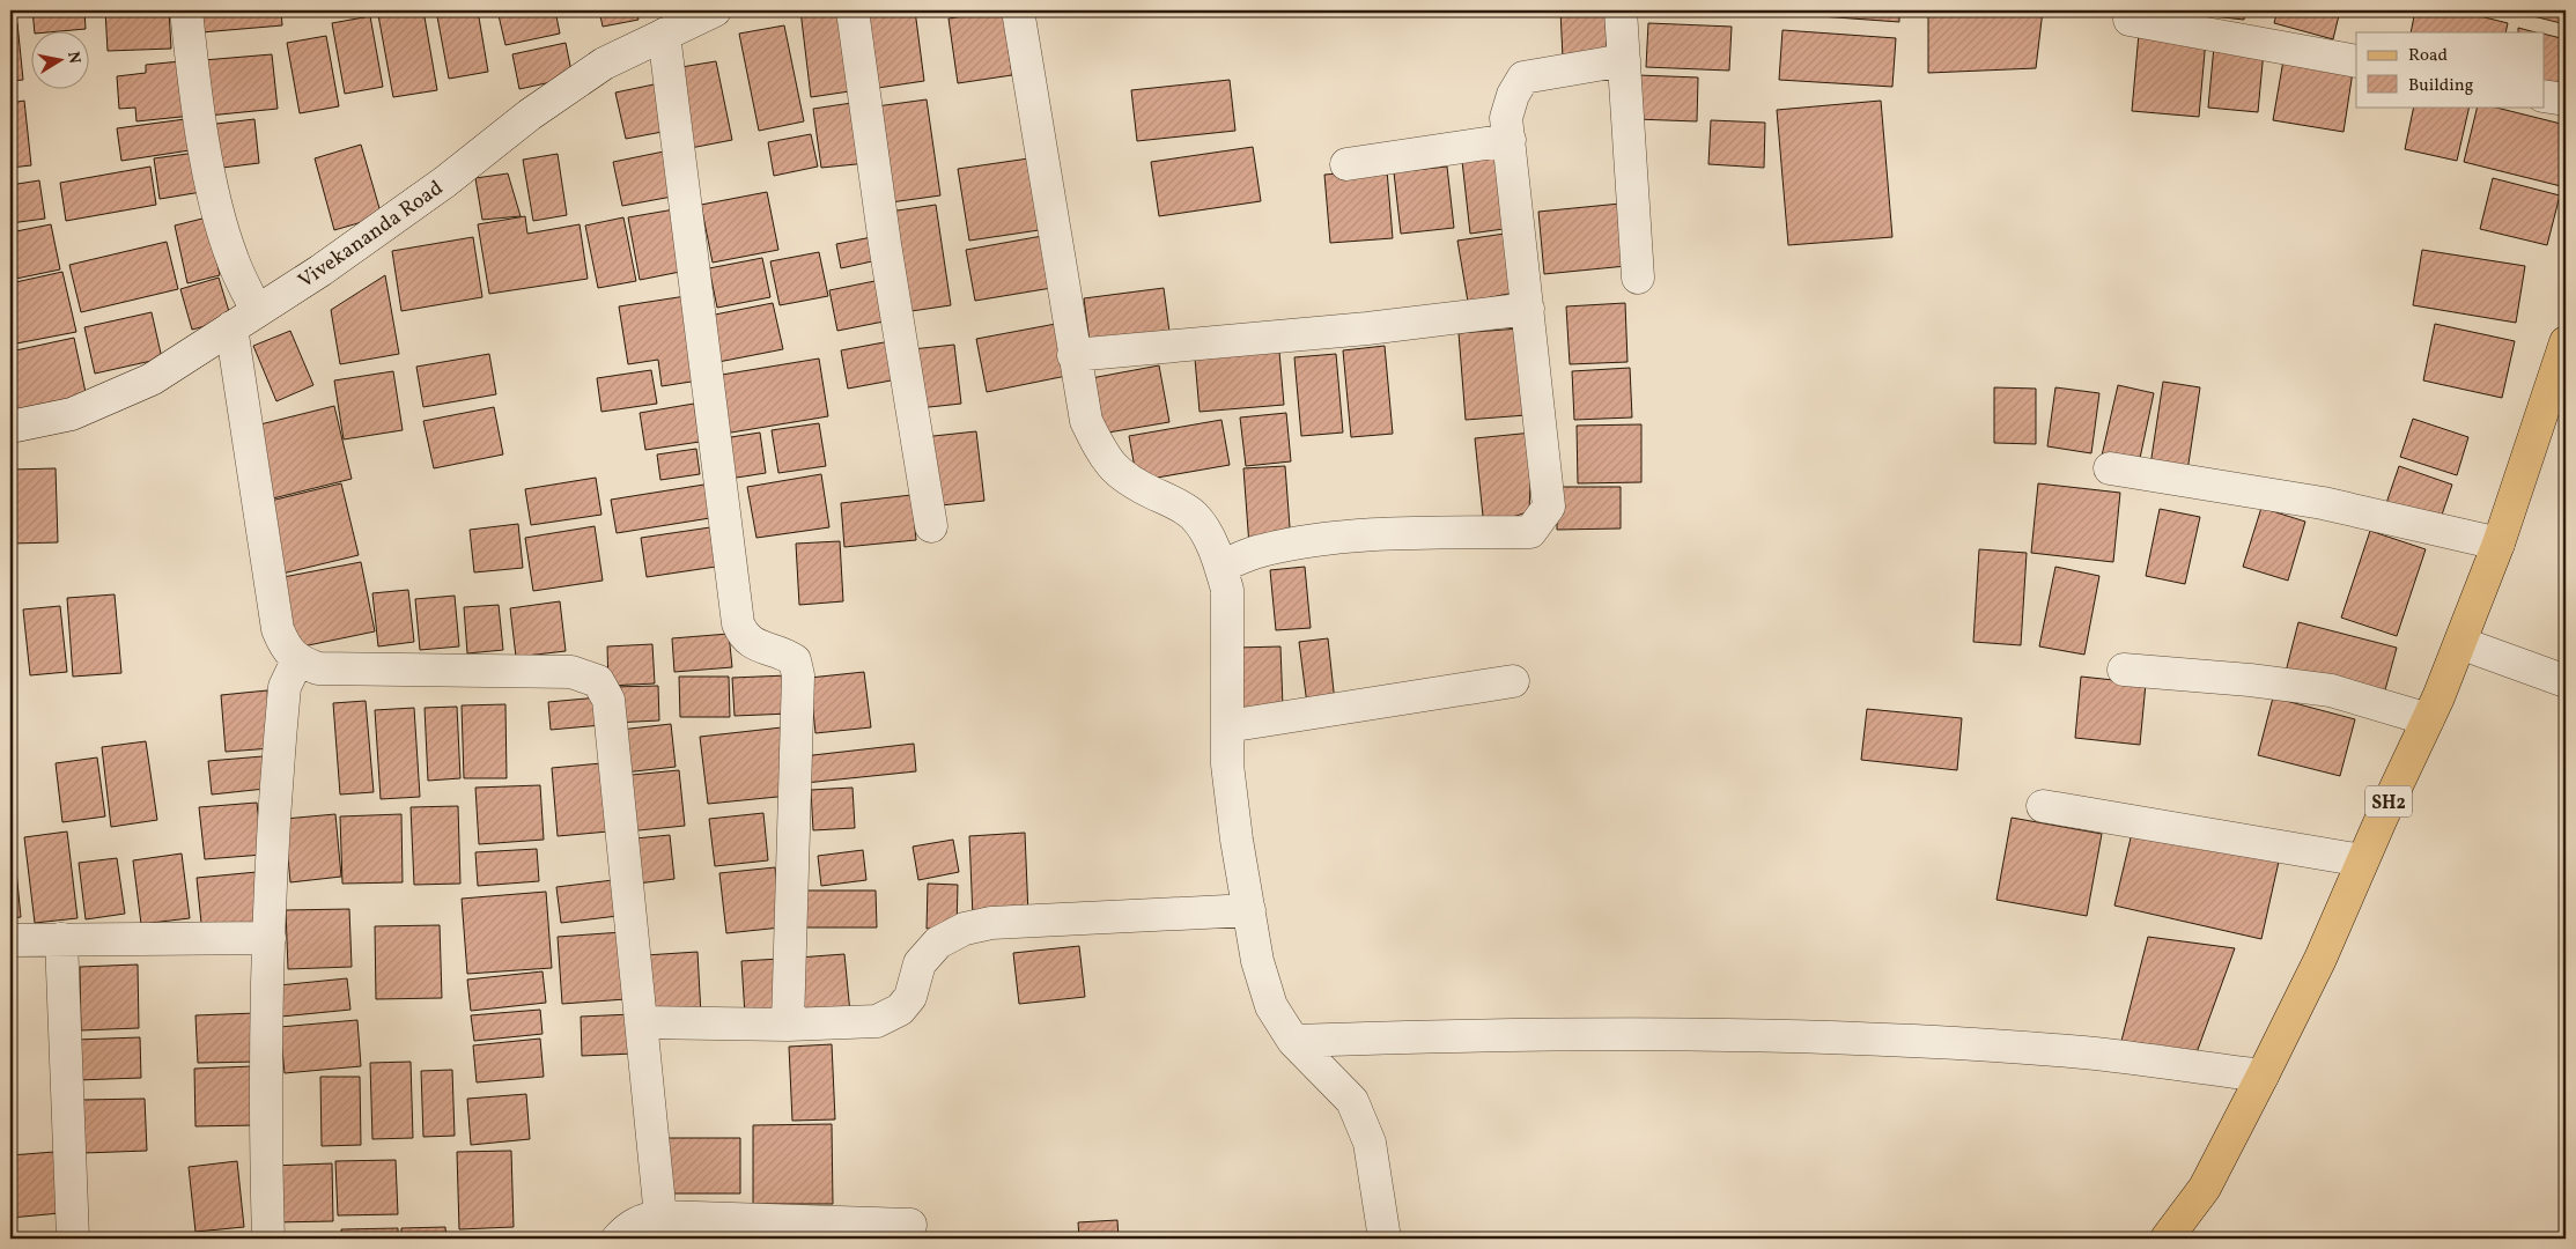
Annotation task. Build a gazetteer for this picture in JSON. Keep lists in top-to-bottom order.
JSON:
{
  "streets": {
    "main road": ["SH2"],
    "street": ["Vivekananda Road"]
  },
  "legend": ["Road", "Building"],
  "north": "right"
}
